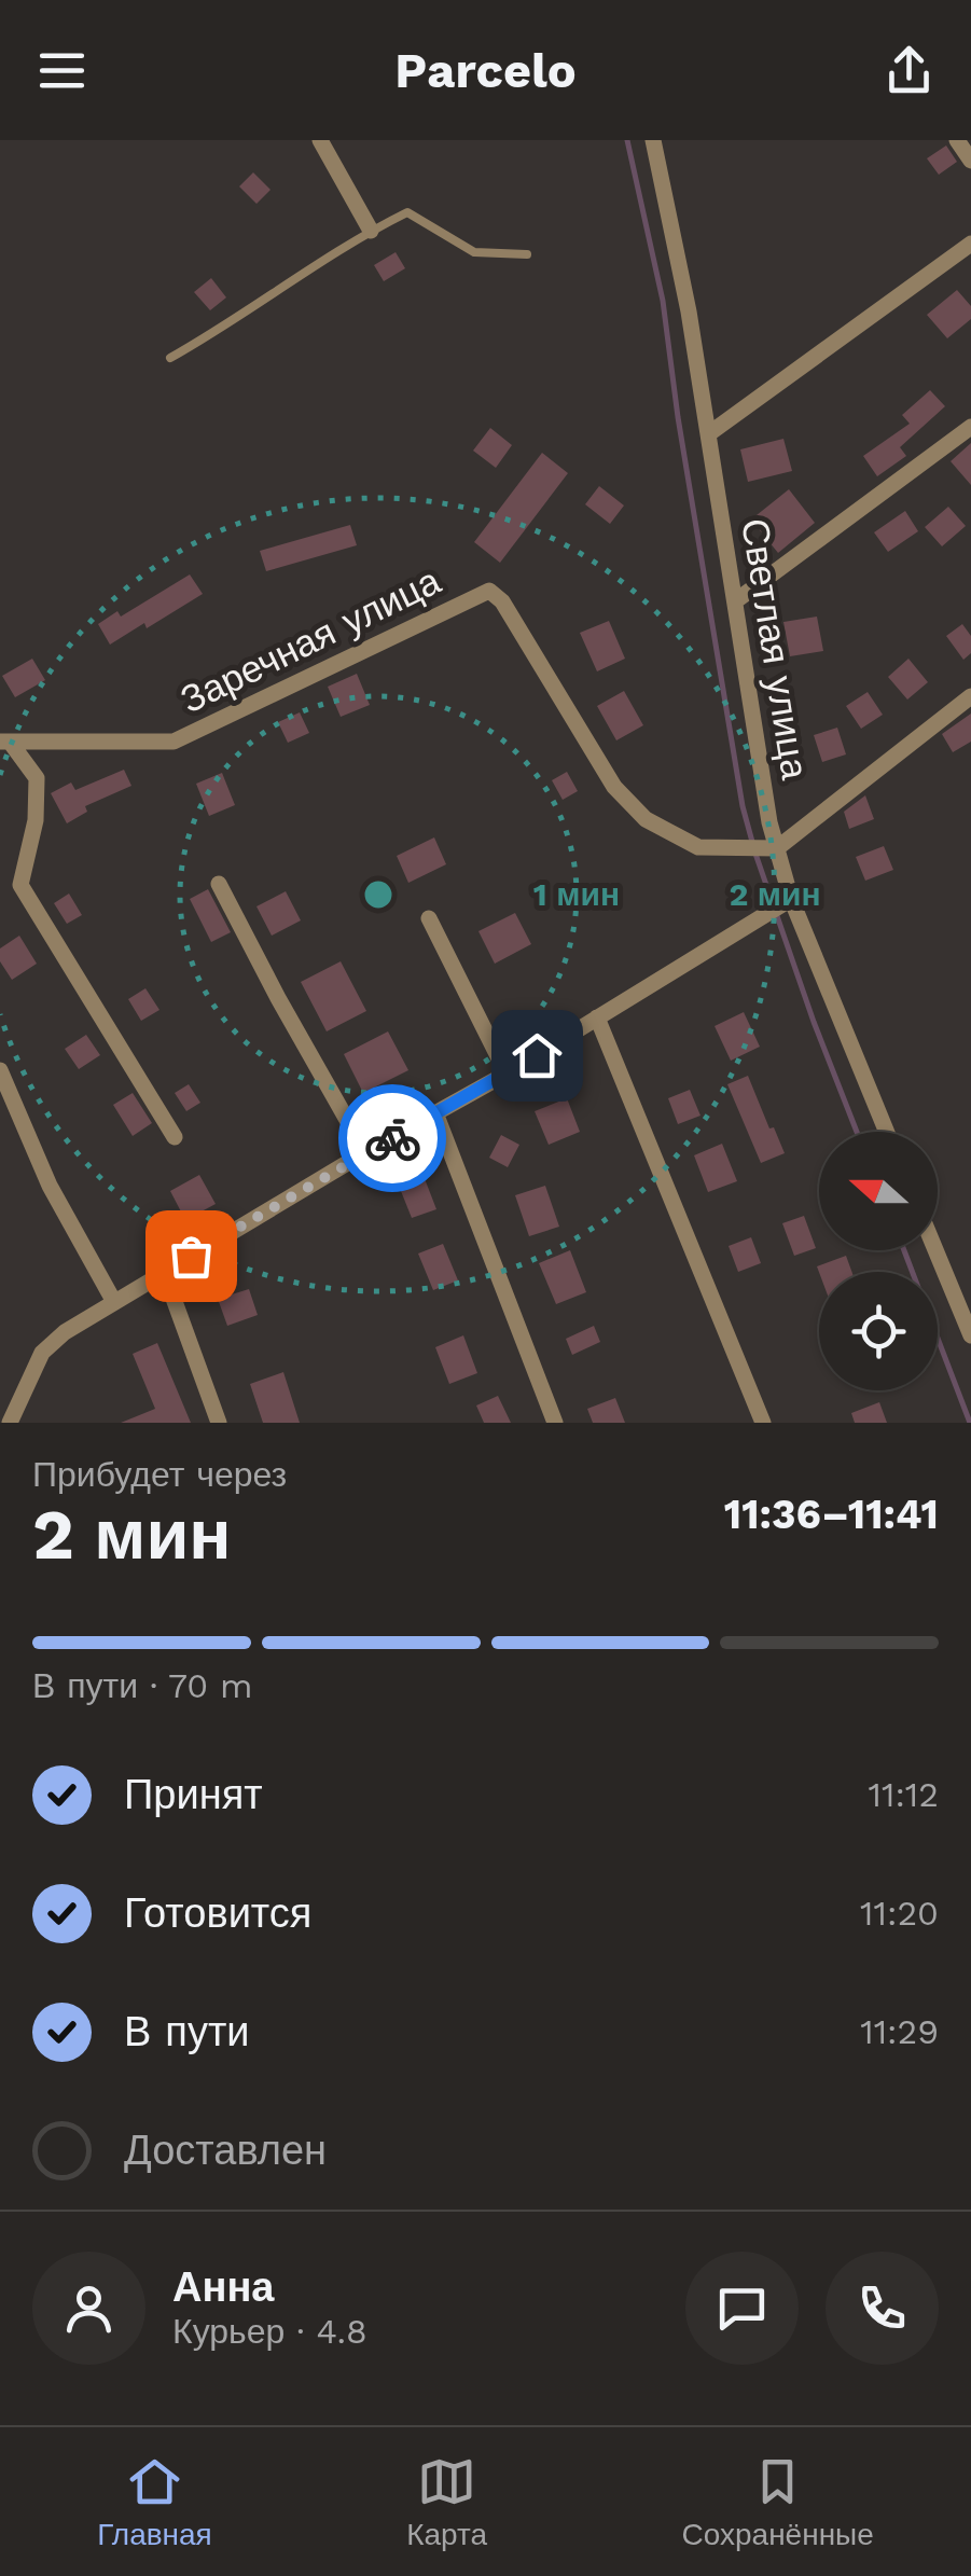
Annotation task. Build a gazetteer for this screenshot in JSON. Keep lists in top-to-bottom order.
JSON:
{
  "streets": {
    "street": ["Заречная улица", "Светлая улица"]
  },
  "crossings": [
    ["Заречная улица", "Светлая улица"]
  ],
  "north": "left",
  "page": {
    "header": "Parcelo",
    "heading": ["2 мин", "Прибудет через", "11:36–11:41"],
    "panel": ["Анна", "Курьер · 4.8"],
    "bar": "В пути · 70 m",
    "list": [
      ["Принят", "11:12"],
      ["Готовится", "11:20"],
      ["В пути", "11:29"],
      "Доставлен"
    ],
    "tabs": ["Главная", "Карта", "Сохранённые"]
  },
  "rings": ["1 мин", "2 мин"]
}
